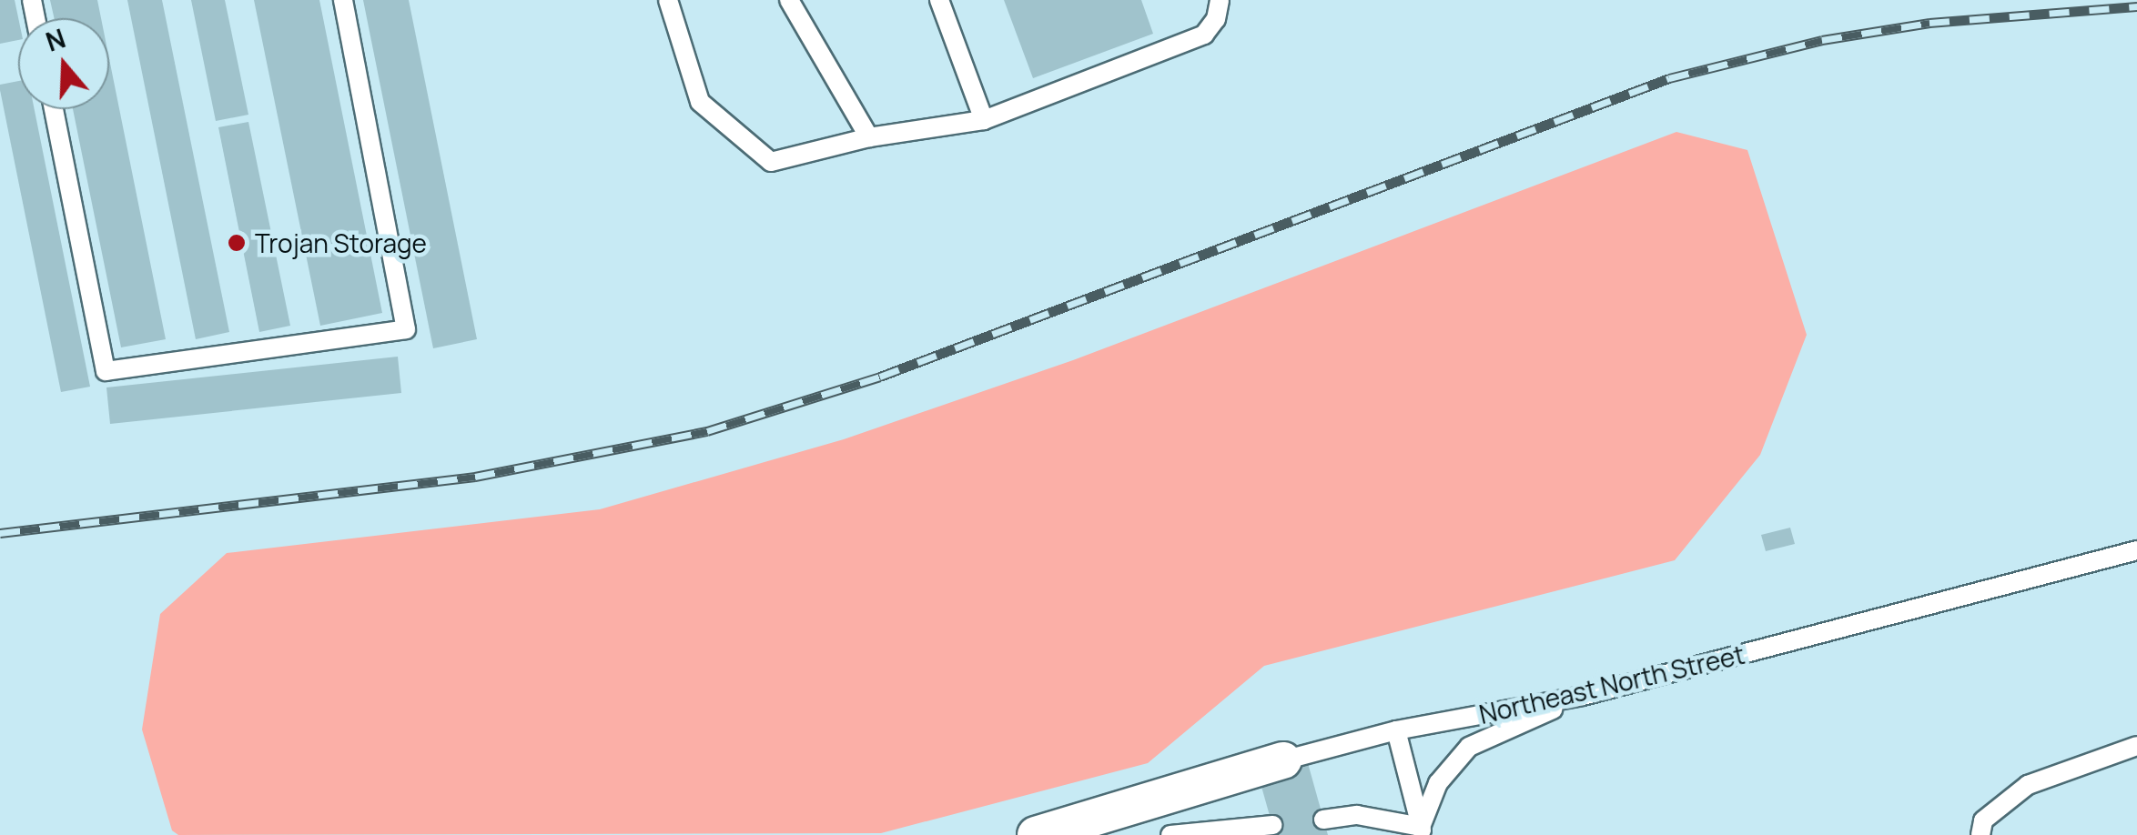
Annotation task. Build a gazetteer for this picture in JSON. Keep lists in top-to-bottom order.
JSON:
{
  "streets": {
    "street": ["Northeast North Street"]
  },
  "places": ["Trojan Storage"],
  "north": "top"
}
